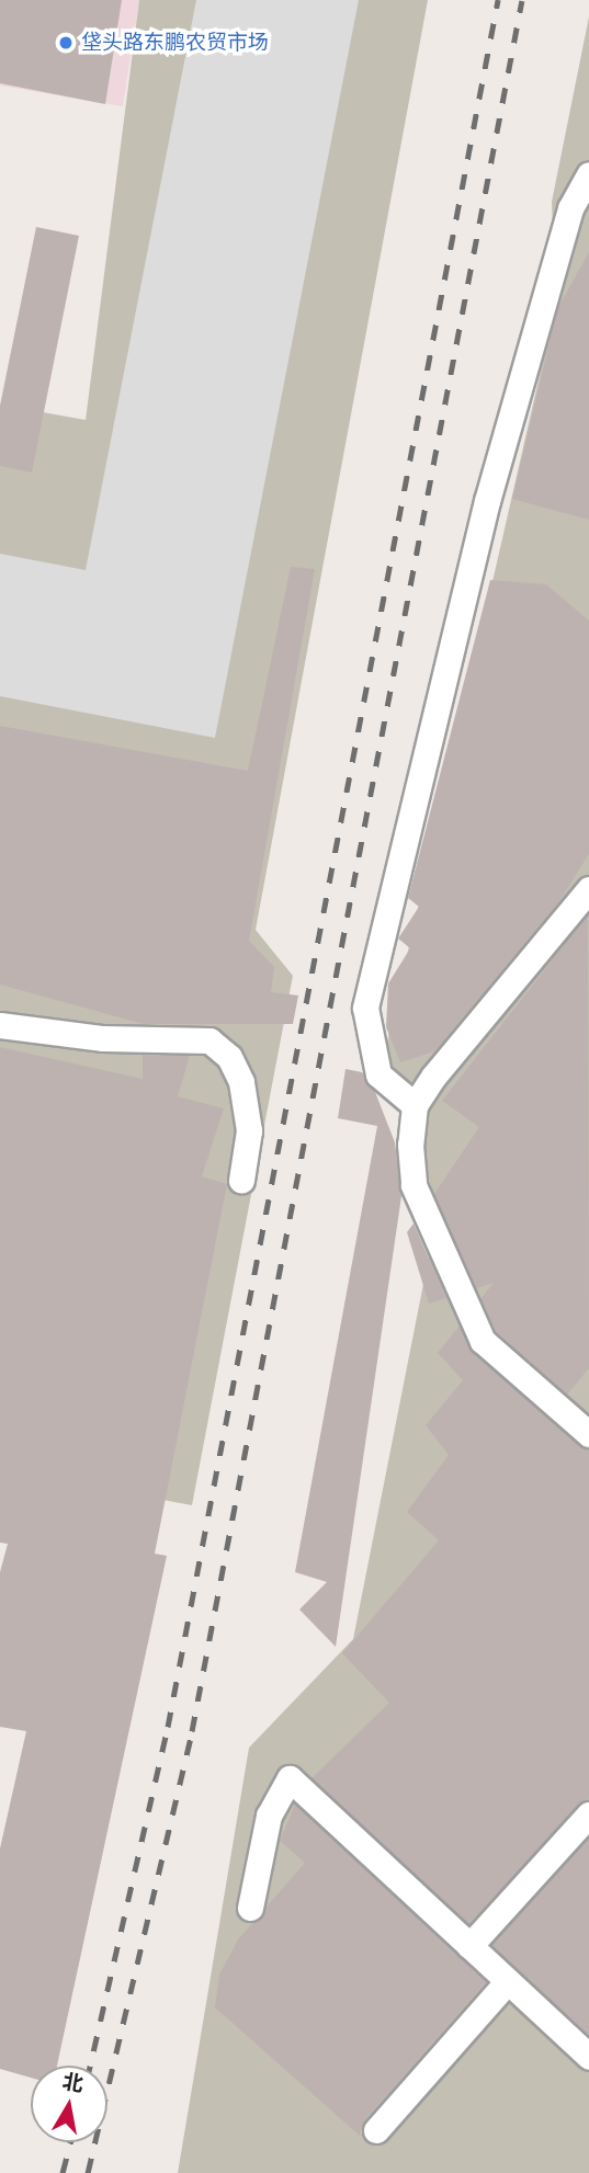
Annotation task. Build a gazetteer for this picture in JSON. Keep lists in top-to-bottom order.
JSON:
{
  "places": ["垡头路东鹏农贸市场"],
  "north": "top"
}
